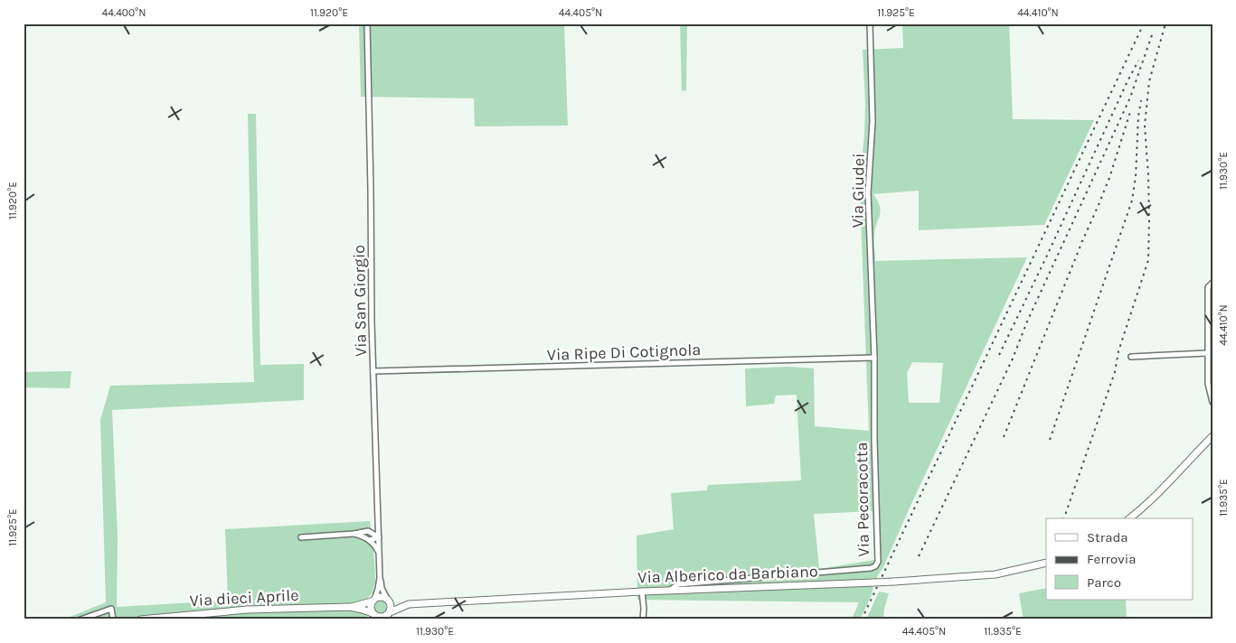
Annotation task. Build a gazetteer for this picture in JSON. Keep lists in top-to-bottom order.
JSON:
{
  "streets": {
    "main road": ["Via Alberico da Barbiano", "Via dieci Aprile"],
    "street": [
      "Via Giudei",
      "Via San Giorgio",
      "Via Ripe Di Cotignola",
      "Via Pecoracotta"
    ]
  },
  "crossings": [
    ["Via Giudei", "Via Ripe Di Cotignola"],
    ["Via Giudei", "Via Pecoracotta"],
    ["Via San Giorgio", "Via Ripe Di Cotignola"],
    ["Via San Giorgio", "Via Alberico da Barbiano"],
    ["Via San Giorgio", "Via dieci Aprile"],
    ["Via Ripe Di Cotignola", "Via Pecoracotta"],
    ["Via Pecoracotta", "Via Alberico da Barbiano"],
    ["Via Alberico da Barbiano", "Via dieci Aprile"]
  ],
  "legend": ["Strada", "Ferrovia", "Parco"],
  "coordinates": [
    "44.400°N",
    "11.920°E",
    "44.405°N",
    "11.925°E",
    "44.410°N",
    "11.930°E",
    "11.935°E"
  ]
}
